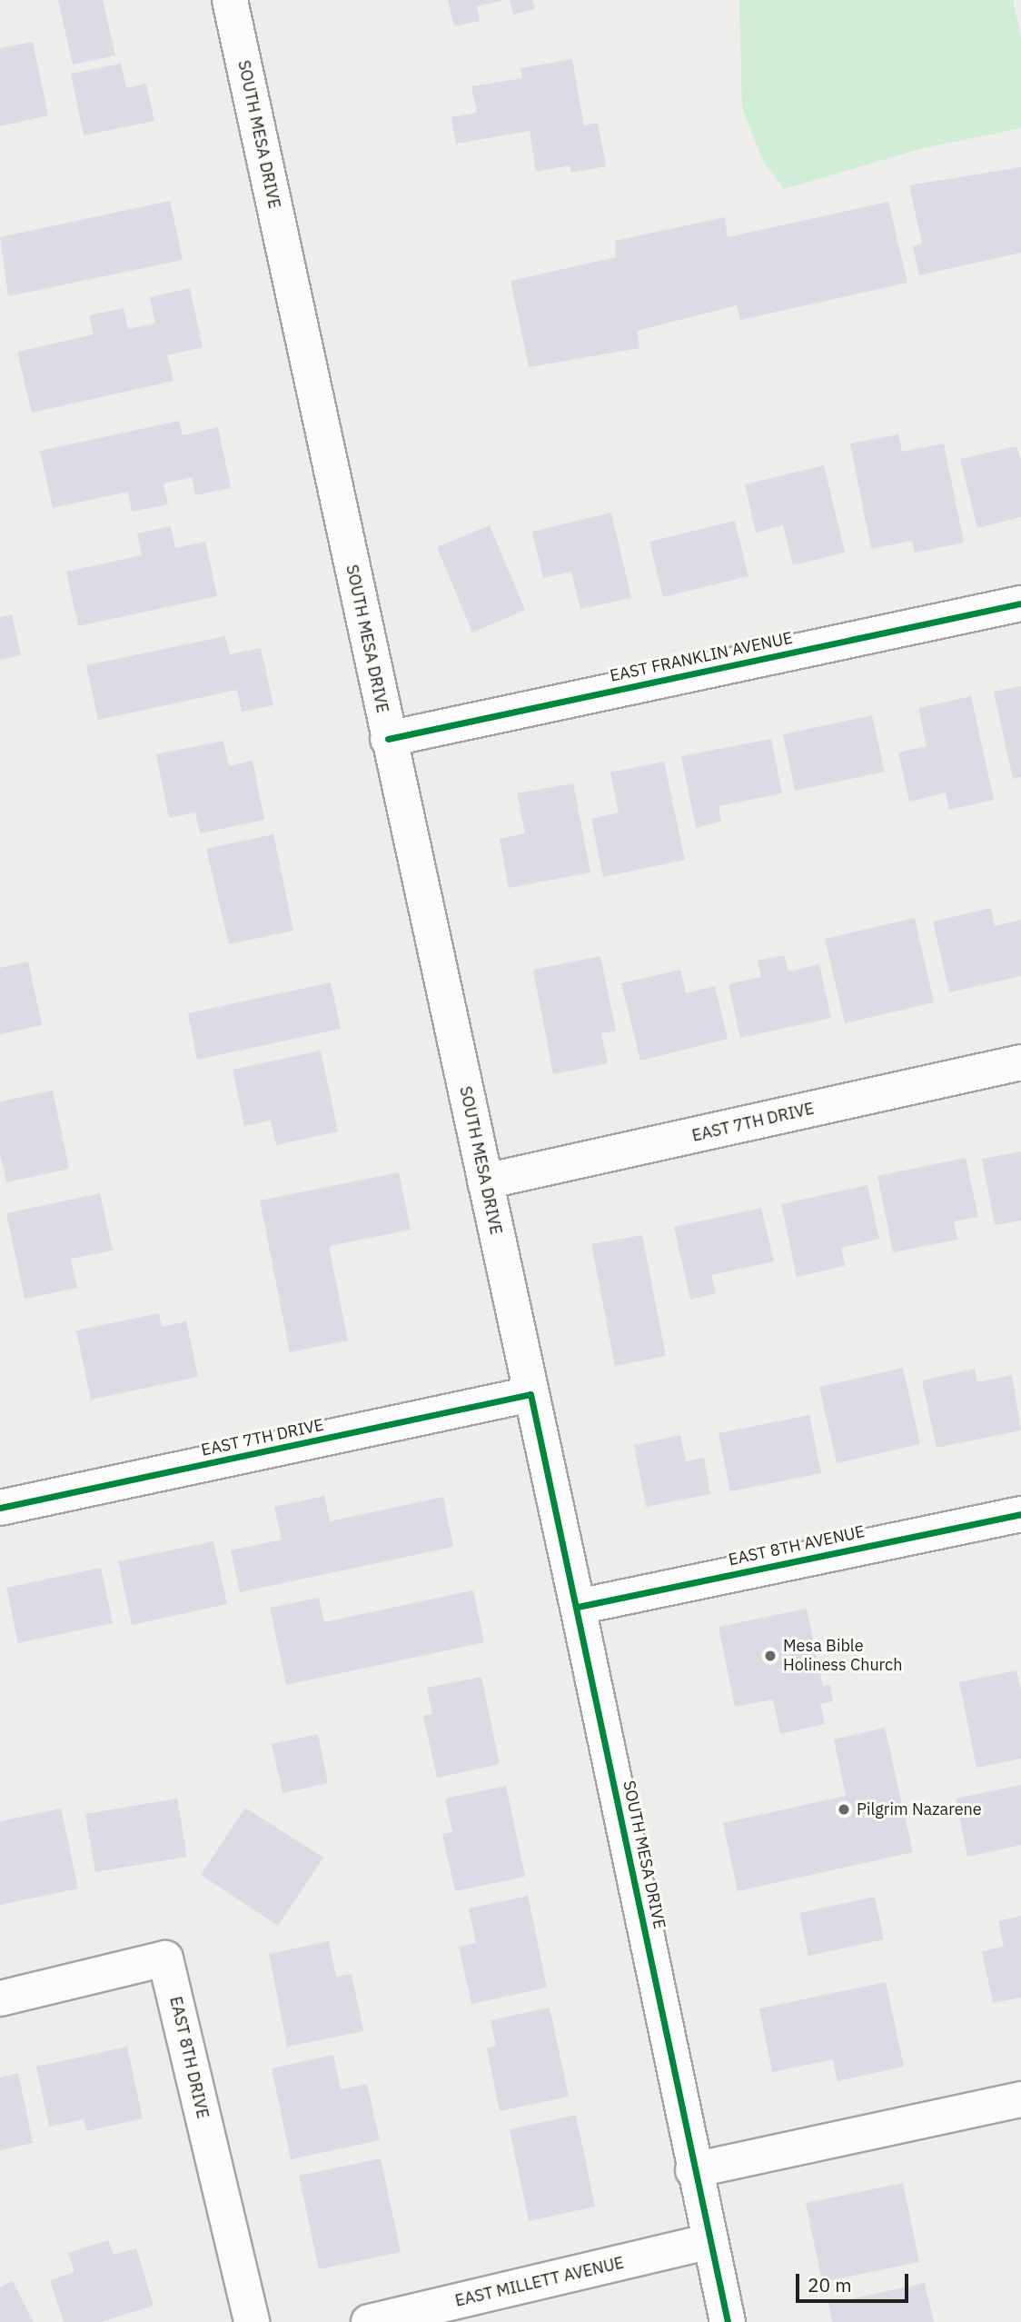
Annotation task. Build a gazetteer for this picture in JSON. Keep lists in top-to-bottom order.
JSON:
{
  "streets": {
    "street": [
      "SOUTH MESA DRIVE",
      "EAST FRANKLIN AVENUE",
      "EAST 7TH DRIVE",
      "EAST 8TH AVENUE",
      "EAST 8TH DRIVE",
      "EAST MILLETT AVENUE"
    ]
  },
  "crossings": [
    ["SOUTH MESA DRIVE", "EAST FRANKLIN AVENUE"],
    ["SOUTH MESA DRIVE", "EAST 7TH DRIVE"],
    ["SOUTH MESA DRIVE", "EAST 8TH AVENUE"],
    ["SOUTH MESA DRIVE", "EAST MILLETT AVENUE"]
  ],
  "places": ["Mesa Bible Holiness Church", "Pilgrim Nazarene"],
  "scale_bar": "20 m"
}
